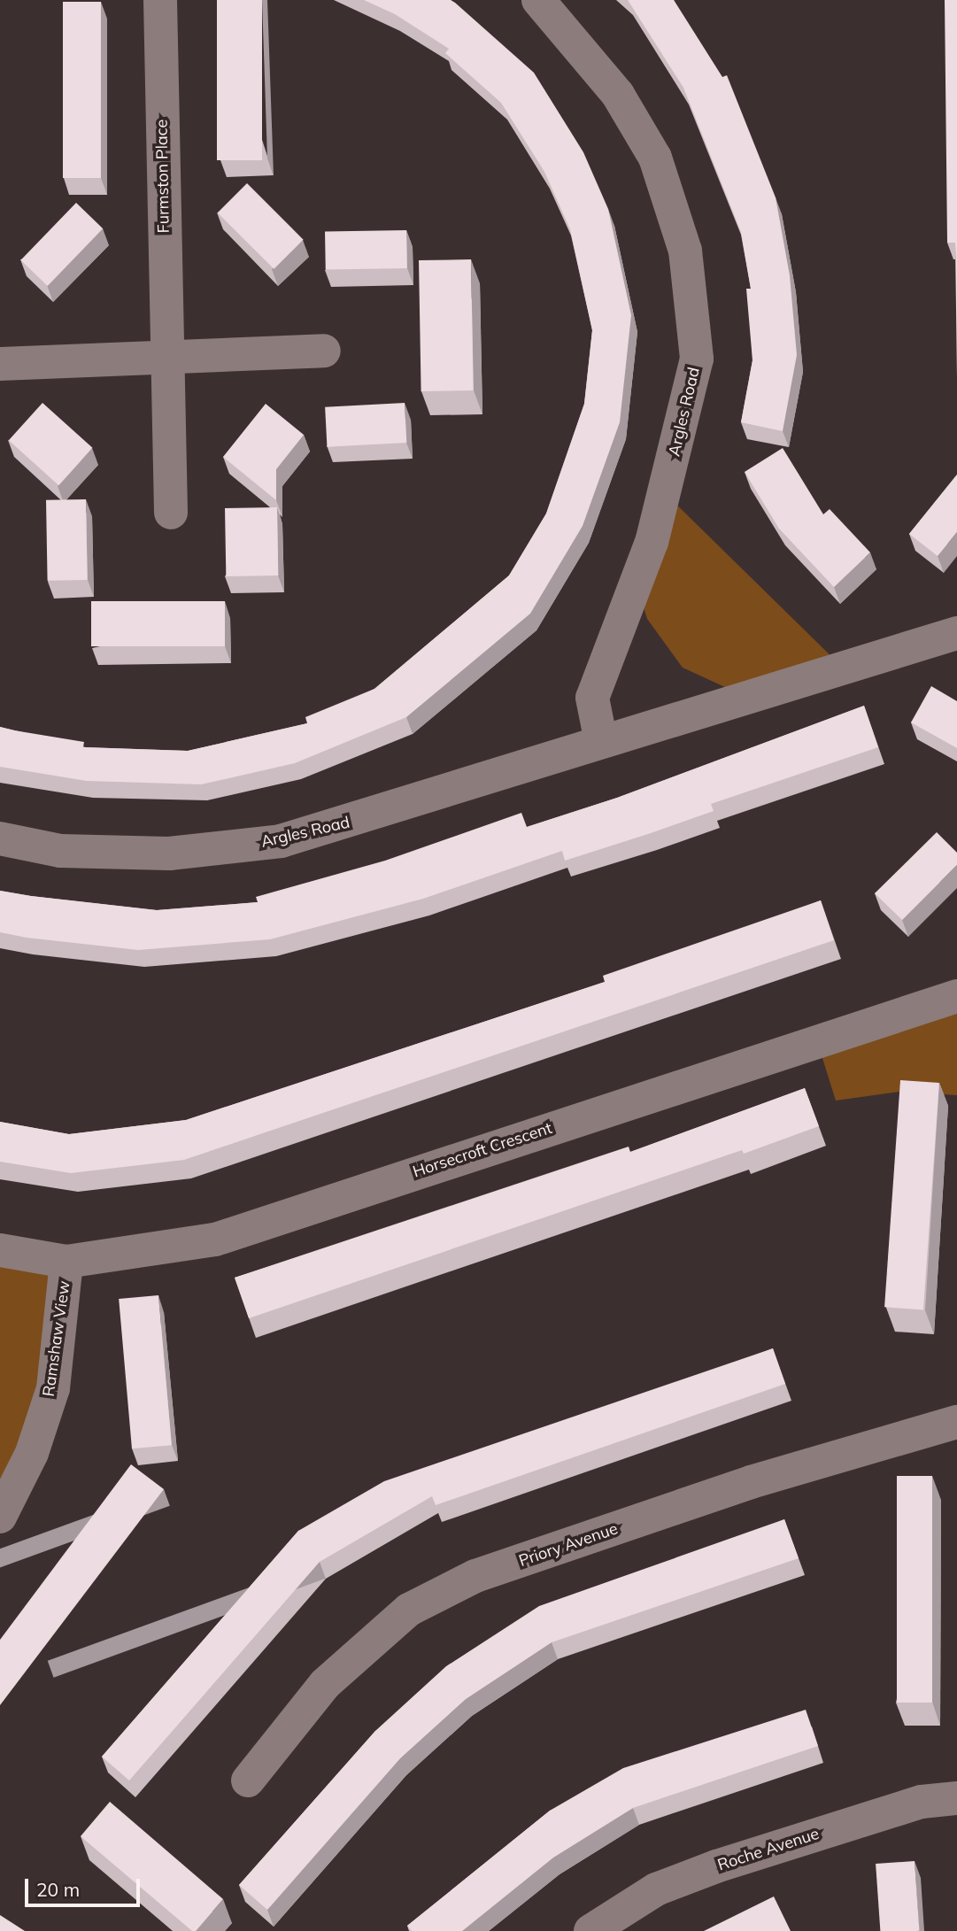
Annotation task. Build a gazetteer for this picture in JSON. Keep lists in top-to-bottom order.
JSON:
{
  "streets": {
    "street": [
      "Furmston Place",
      "Argles Road",
      "Horsecroft Crescent",
      "Ramshaw View",
      "Priory Avenue",
      "Roche Avenue"
    ]
  },
  "crossings": [
    ["Horsecroft Crescent", "Ramshaw View"]
  ],
  "scale_bar": "20 m"
}
